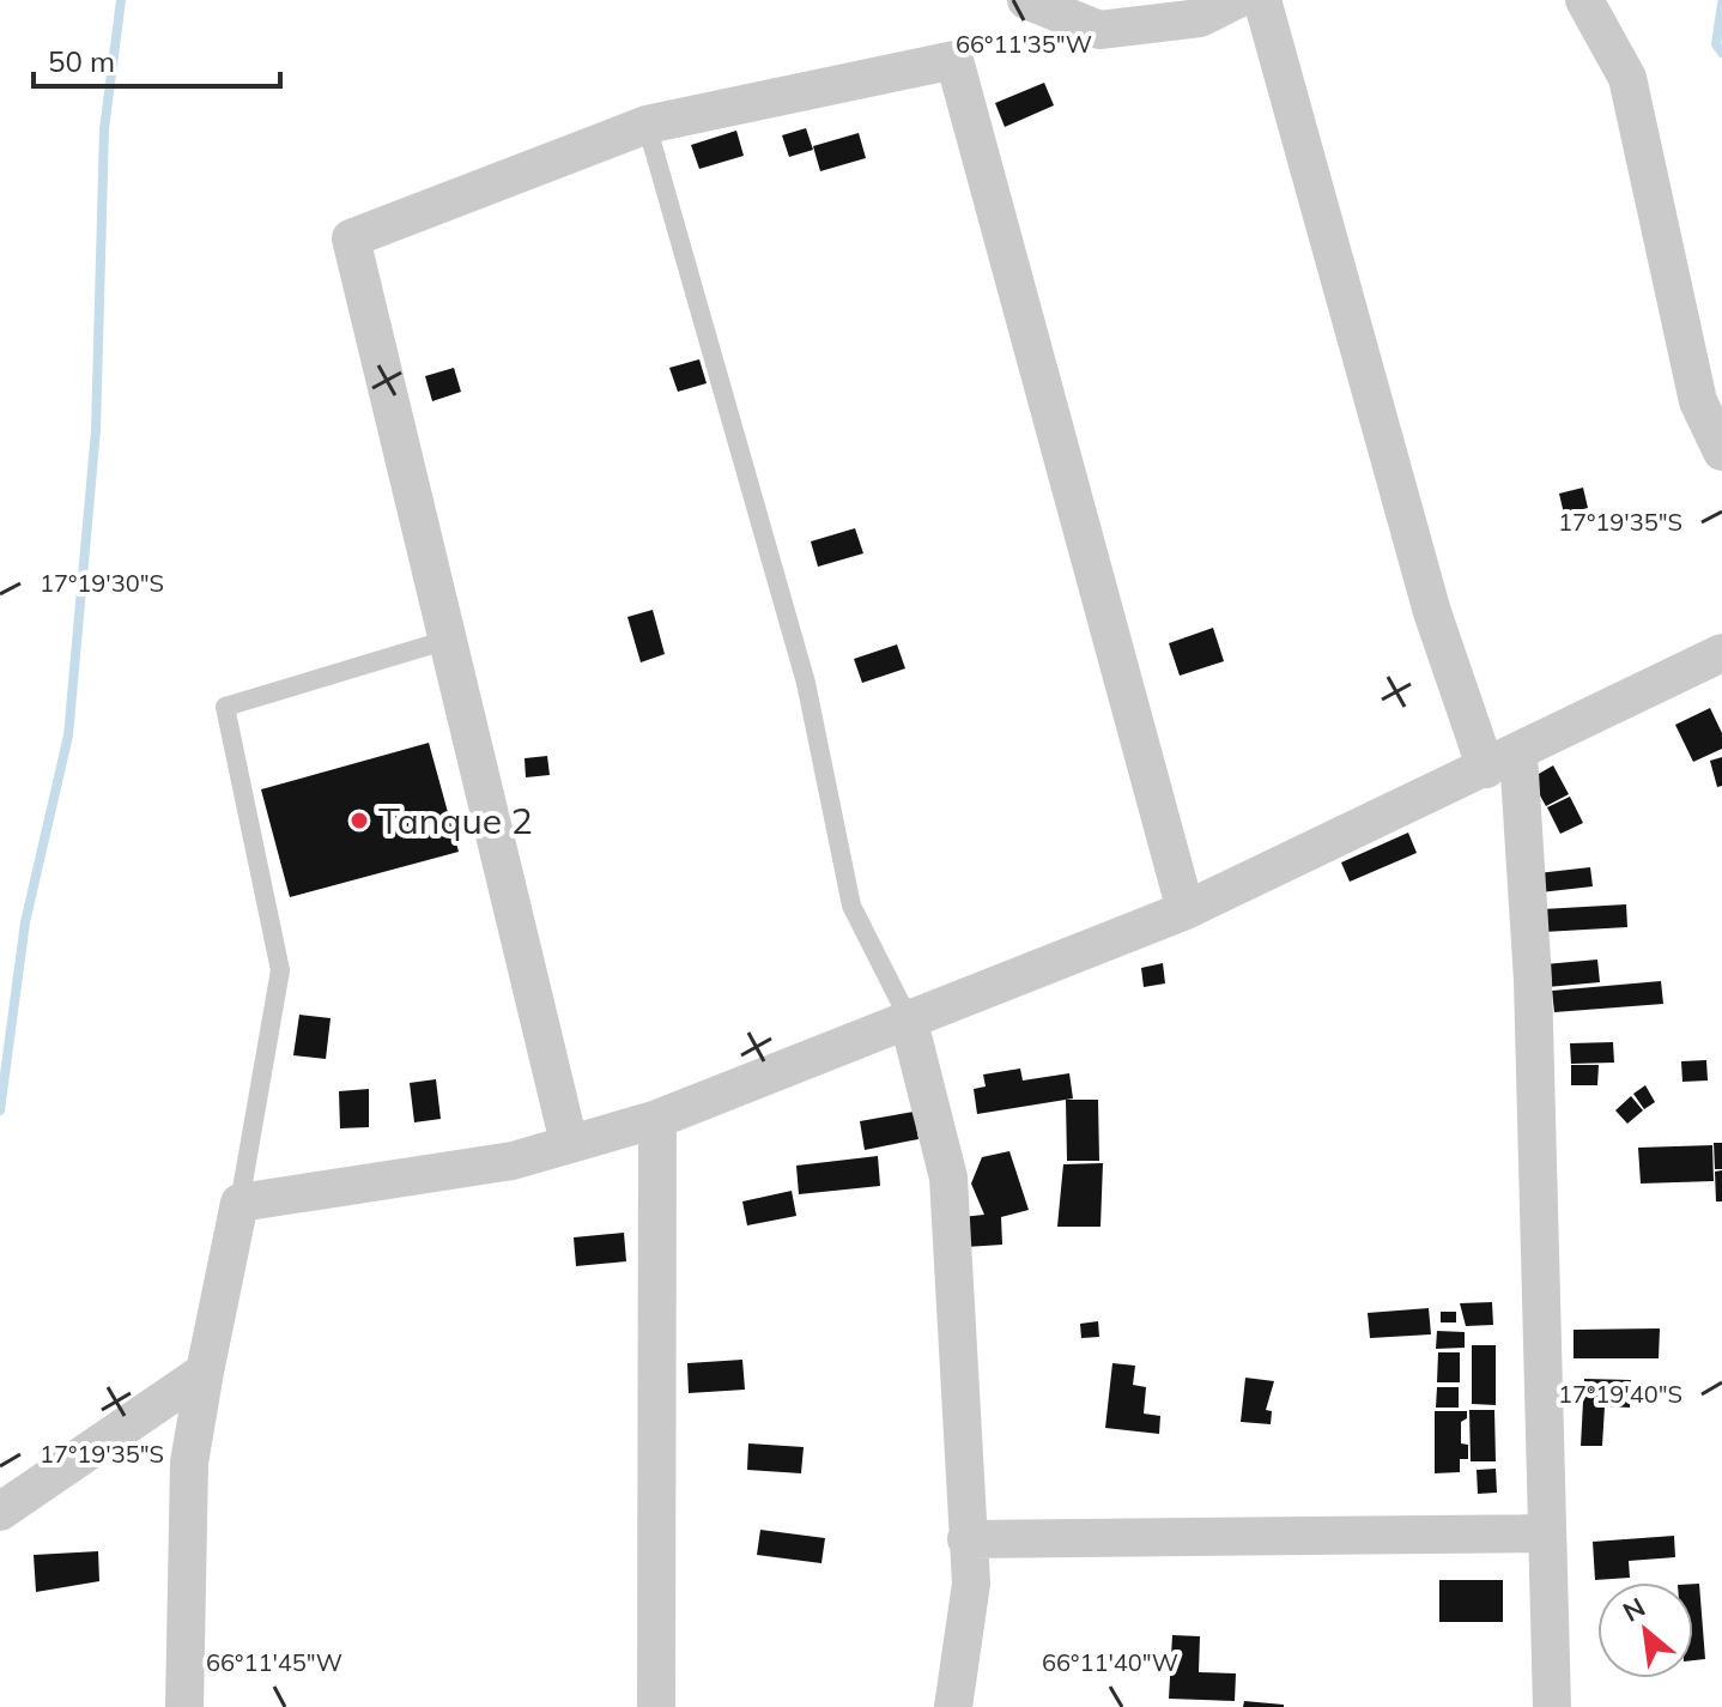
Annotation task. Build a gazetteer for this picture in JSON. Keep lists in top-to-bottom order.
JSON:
{
  "places": ["Tanque 2"],
  "scale_bar": "50 m",
  "north": "top left",
  "coordinates": [
    "66°11'35\"W",
    "17°19'35\"S",
    "17°19'30\"S",
    "17°19'40\"S",
    "66°11'45\"W",
    "66°11'40\"W"
  ]
}
